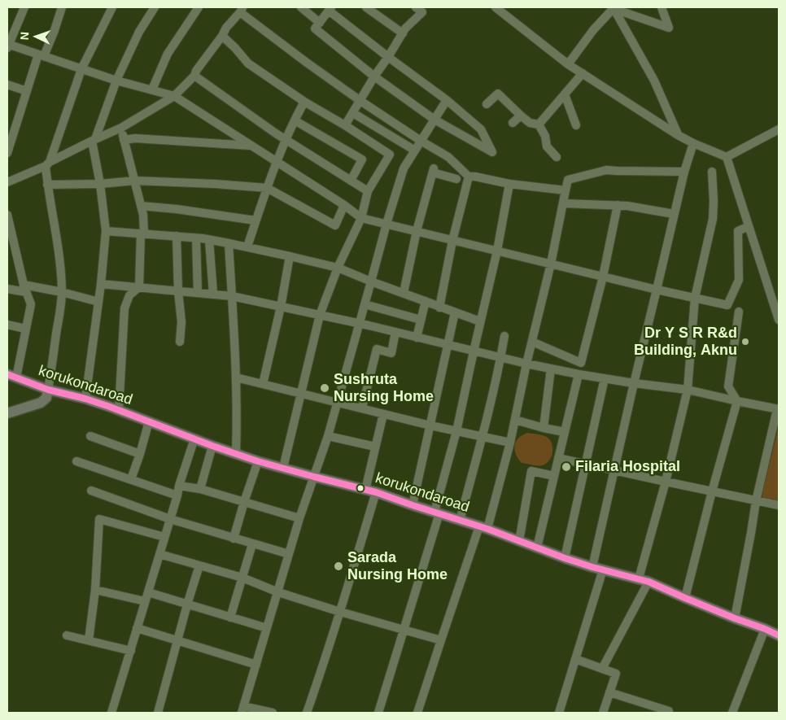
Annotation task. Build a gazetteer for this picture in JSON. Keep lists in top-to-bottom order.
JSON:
{
  "streets": {
    "main road": ["korukondaroad"]
  },
  "places": [
    "Dr Y S R R&d Building, Aknu",
    "Sushruta Nursing Home",
    "Filaria Hospital",
    "Sarada Nursing Home"
  ],
  "north": "left"
}
